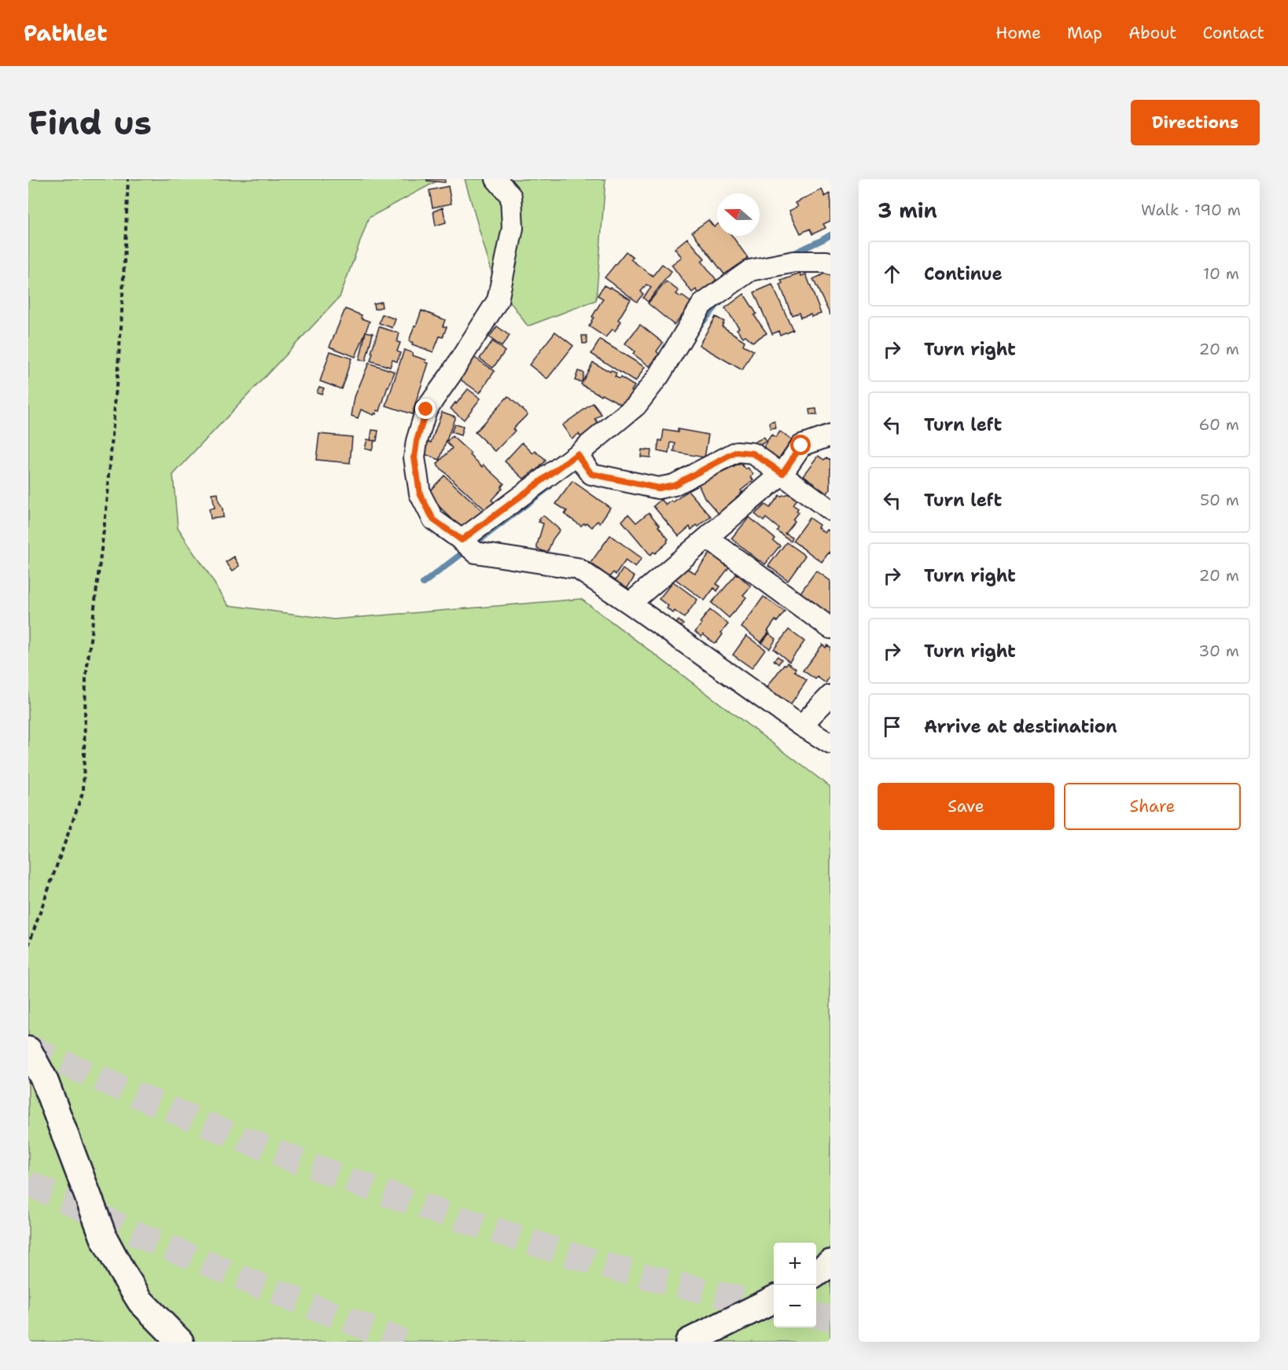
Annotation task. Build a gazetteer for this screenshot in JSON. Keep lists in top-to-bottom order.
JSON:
{
  "north": "left",
  "page": {
    "header": "Pathlet",
    "nav": [
      "Home",
      "Map",
      "About",
      "Contact"
    ],
    "buttons": [
      "Directions",
      ["Save", "Share"]
    ],
    "title": "Find us",
    "heading": ["3 min", "Walk · 190 m"],
    "list": [
      ["Continue", "10 m"],
      ["Turn right", "20 m"],
      ["Turn left", "60 m"],
      ["Turn left", "50 m"],
      ["Turn right", "20 m"],
      ["Turn right", "30 m"],
      "Arrive at destination"
    ],
    "map_buttons": ["+", "−"]
  }
}
